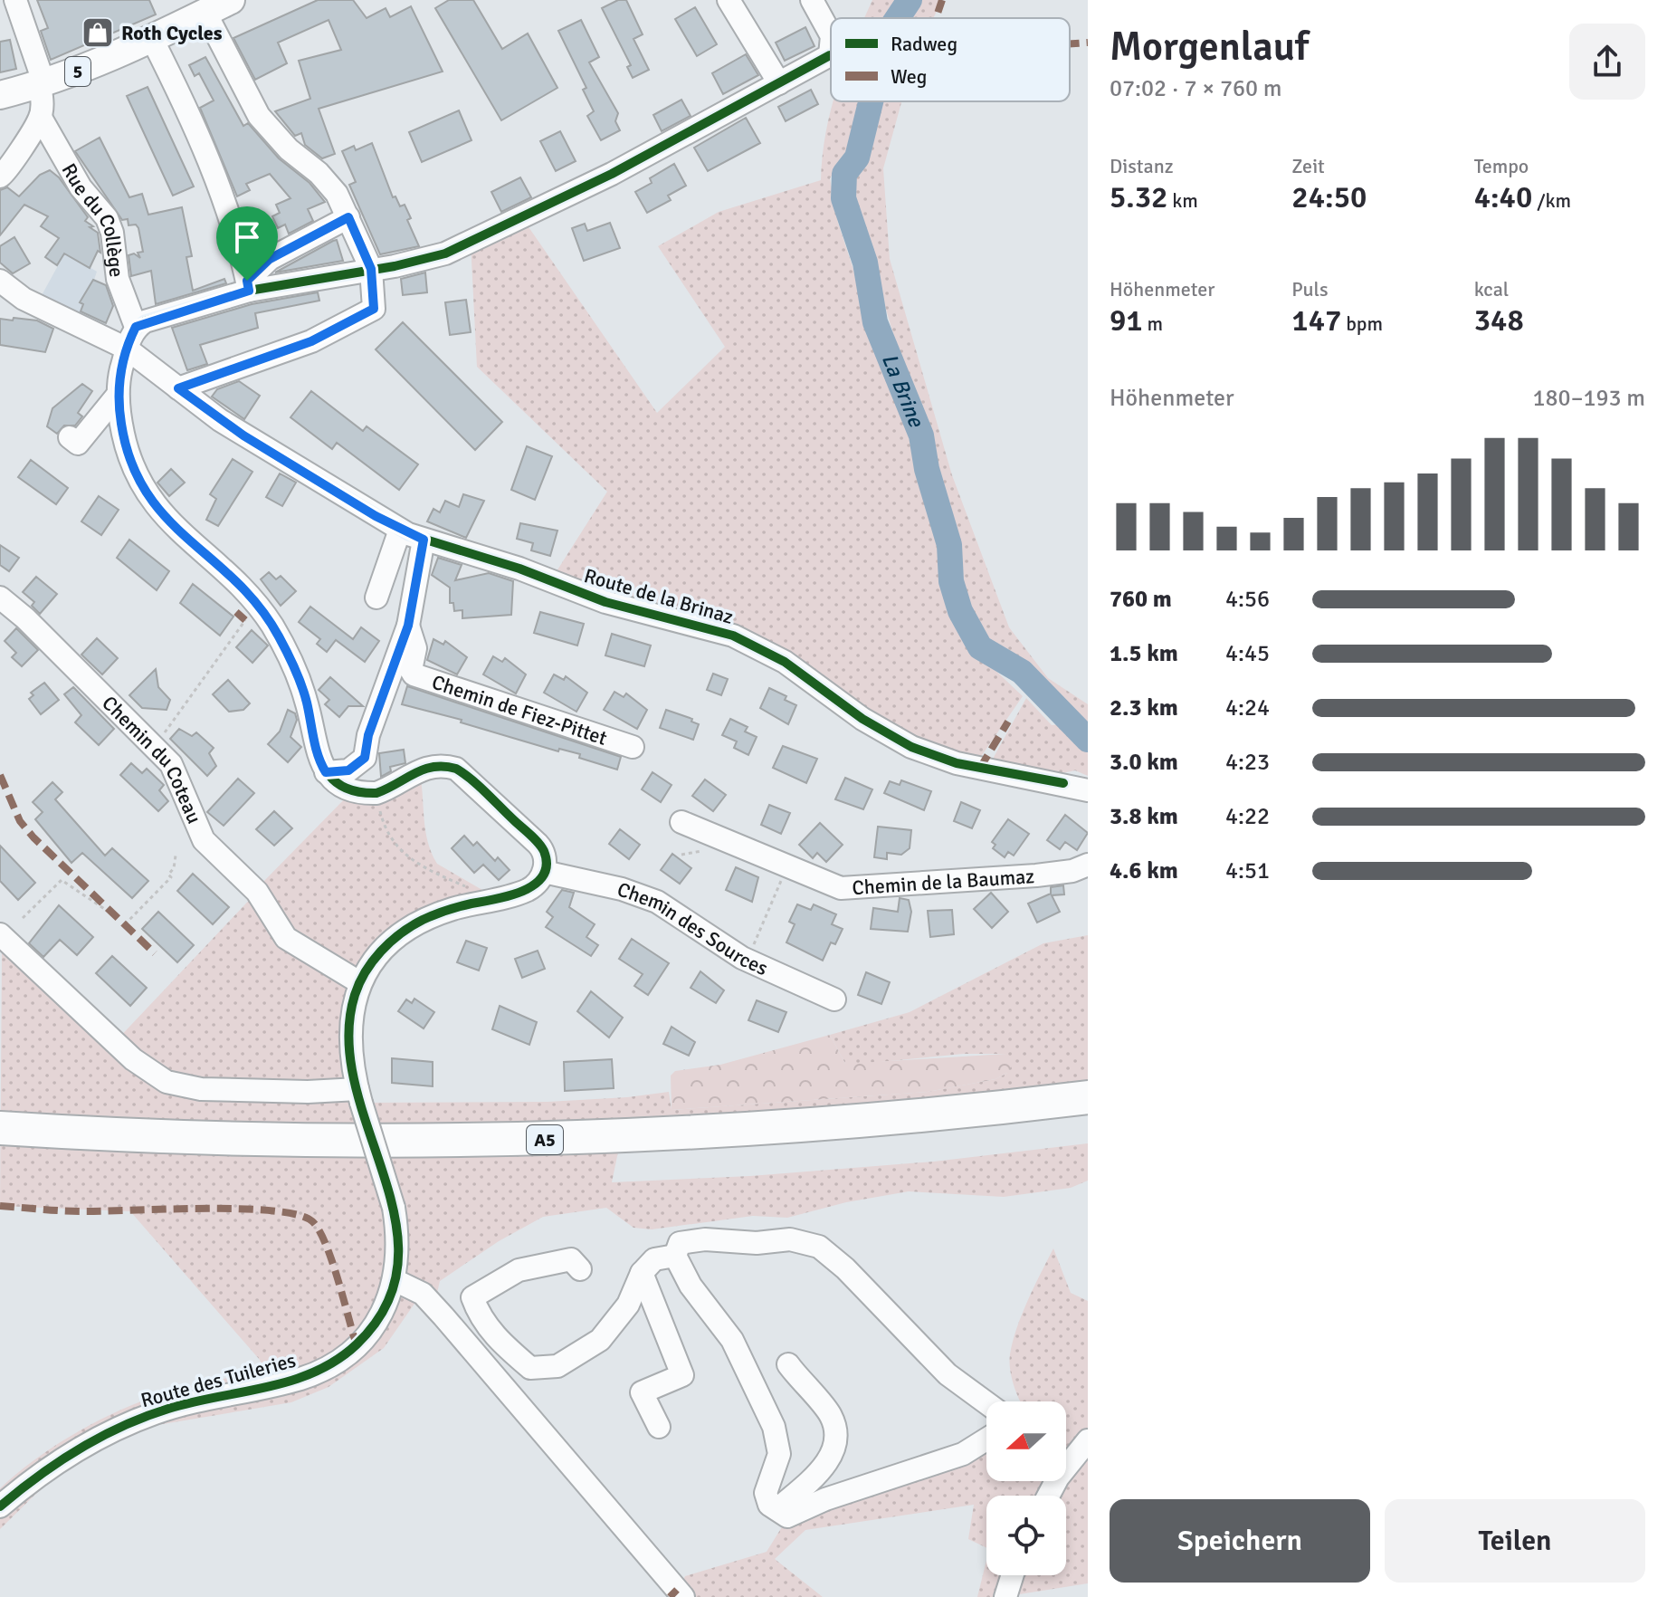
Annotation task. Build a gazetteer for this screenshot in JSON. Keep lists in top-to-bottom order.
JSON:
{
  "streets": {
    "highway": ["A5"],
    "main road": ["5"],
    "street": [
      "Rue du Collège",
      "Route de la Brinaz",
      "Chemin de Fiez-Pittet",
      "Chemin du Coteau",
      "Chemin de la Baumaz",
      "Chemin des Sources",
      "Route des Tuileries"
    ]
  },
  "crossings": [
    ["Route de la Brinaz", "Chemin de Fiez-Pittet"],
    ["Chemin du Coteau", "Route des Tuileries"]
  ],
  "water": ["La Brine"],
  "places": {
    "shop": ["Roth Cycles"]
  },
  "legend": ["Radweg", "Weg"],
  "north": "left",
  "page": {
    "heading": ["Morgenlauf", "07:02 · 7 × 760 m"],
    "stats": [
      ["Distanz", "5.32 km"],
      ["Zeit", "24:50"],
      ["Tempo", "4:40 /km"],
      ["Höhenmeter", "91 m"],
      ["Puls", "147 bpm"],
      ["kcal", "348"]
    ],
    "chart": ["Höhenmeter", "180–193 m"],
    "list": [
      {
        "name": "760 m",
        "note": "4:56"
      },
      {
        "name": "1.5 km",
        "note": "4:45"
      },
      {
        "name": "2.3 km",
        "note": "4:24"
      },
      {
        "name": "3.0 km",
        "note": "4:23"
      },
      {
        "name": "3.8 km",
        "note": "4:22"
      },
      {
        "name": "4.6 km",
        "note": "4:51"
      }
    ],
    "buttons": ["Speichern", "Teilen"]
  }
}
